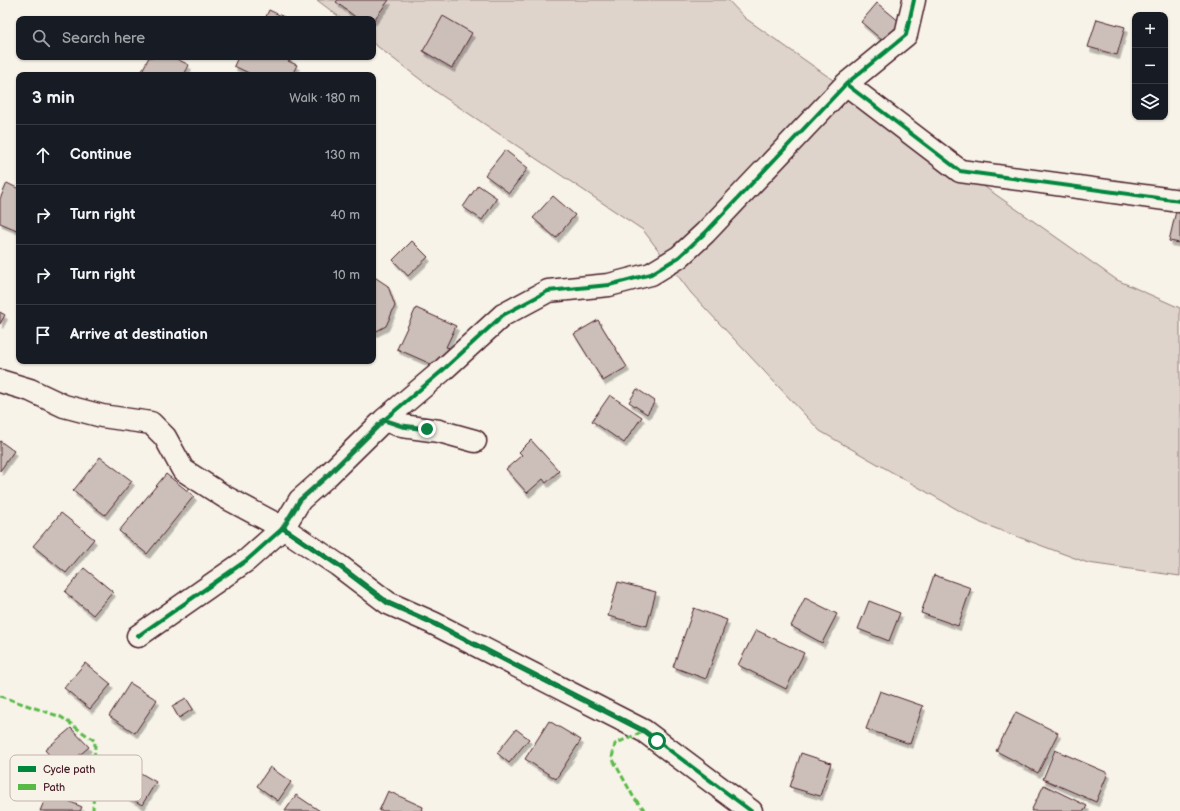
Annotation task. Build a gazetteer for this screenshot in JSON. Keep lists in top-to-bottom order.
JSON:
{
  "legend": ["Cycle path", "Path"],
  "page": {
    "map_buttons": ["+", "−"],
    "search": "Search here",
    "heading": ["3 min", "Walk · 180 m"],
    "list": [
      ["Continue", "130 m"],
      ["Turn right", "40 m"],
      ["Turn right", "10 m"],
      "Arrive at destination"
    ]
  }
}
